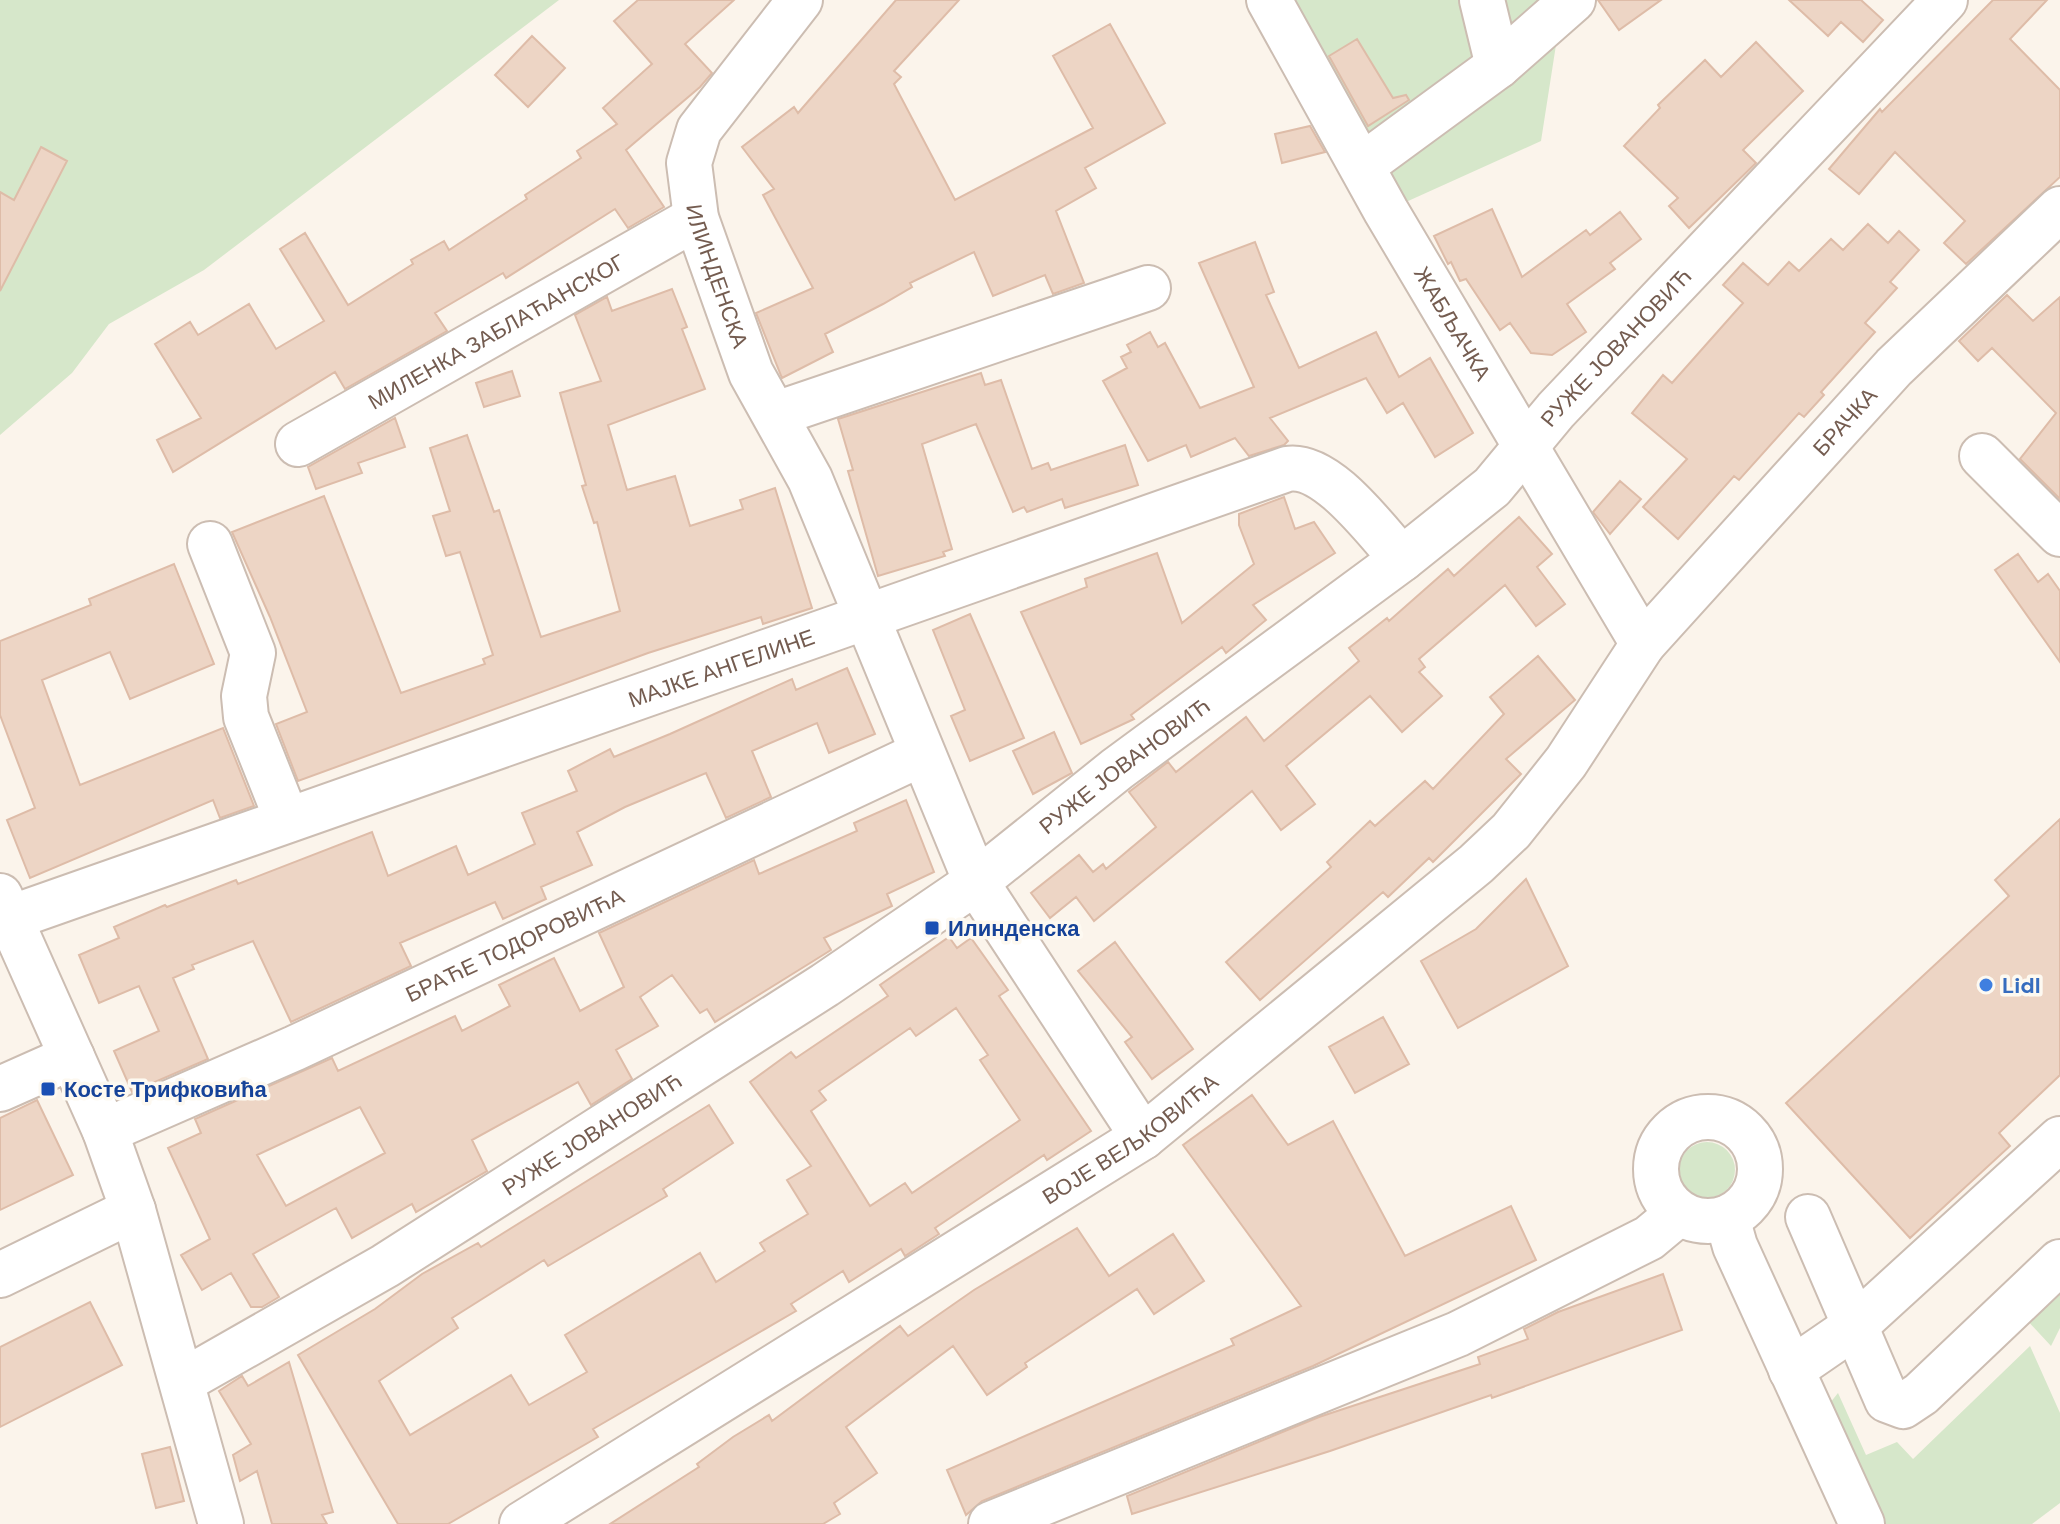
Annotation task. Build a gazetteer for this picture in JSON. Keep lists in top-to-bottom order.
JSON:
{
  "streets": {
    "street": [
      "ИЛИНДЕНСКА",
      "ЖАБЉАЧКА",
      "МИЛЕНКА ЗАБЛАЋАНСКОГ",
      "РУЖЕ ЈОВАНОВИЋ",
      "БРАЧКА",
      "МАЈКЕ АНГЕЛИНЕ",
      "БРАЋЕ ТОДОРОВИЋА",
      "ВОЈЕ ВЕЉКОВИЋА"
    ]
  },
  "crossings": [
    ["ИЛИНДЕНСКА", "МИЛЕНКА ЗАБЛАЋАНСКОГ"],
    ["ИЛИНДЕНСКА", "РУЖЕ ЈОВАНОВИЋ"],
    ["ИЛИНДЕНСКА", "МАЈКЕ АНГЕЛИНЕ"],
    ["ИЛИНДЕНСКА", "БРАЋЕ ТОДОРОВИЋА"],
    ["ИЛИНДЕНСКА", "ВОЈЕ ВЕЉКОВИЋА"],
    ["ЖАБЉАЧКА", "РУЖЕ ЈОВАНОВИЋ"],
    ["ЖАБЉАЧКА", "БРАЧКА"],
    ["ЖАБЉАЧКА", "ВОЈЕ ВЕЉКОВИЋА"],
    ["РУЖЕ ЈОВАНОВИЋ", "МАЈКЕ АНГЕЛИНЕ"],
    ["БРАЧКА", "ВОЈЕ ВЕЉКОВИЋА"]
  ],
  "places": {
    "transit": ["Илинденска", "Косте Трифковића"],
    "other": ["Lidl"]
  }
}
